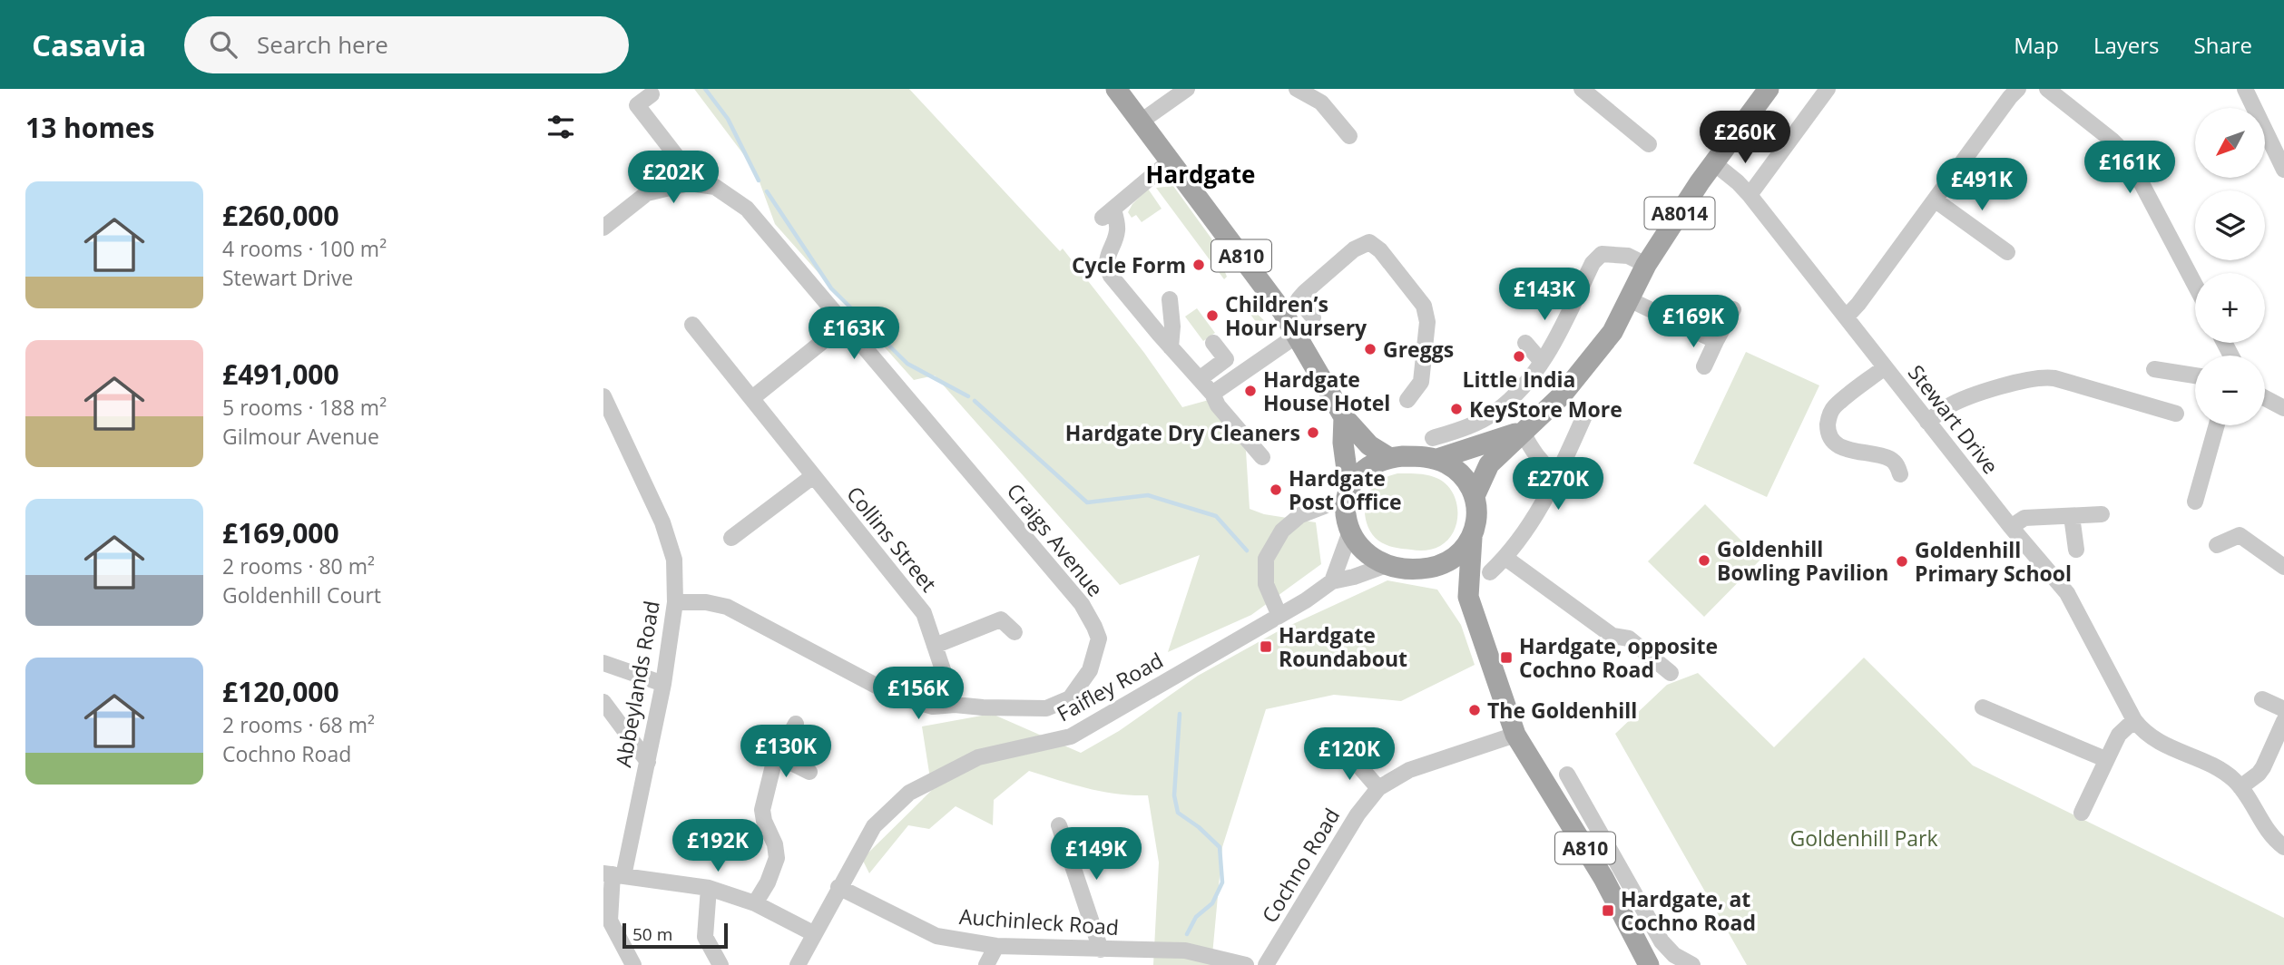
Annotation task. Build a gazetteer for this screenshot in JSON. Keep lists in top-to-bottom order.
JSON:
{
  "streets": {
    "main road": ["A8014", "A810"],
    "street": [
      "Stewart Drive",
      "Collins Street",
      "Craigs Avenue",
      "Abbeylands Road",
      "Faifley Road",
      "Cochno Road",
      "Auchinleck Road"
    ]
  },
  "crossings": [
    ["A8014", "A810"],
    ["A8014", "Stewart Drive"],
    ["A8014", "Faifley Road"],
    ["A810", "Faifley Road"],
    ["A810", "Cochno Road"],
    ["Collins Street", "Craigs Avenue"],
    ["Craigs Avenue", "Abbeylands Road"],
    ["Faifley Road", "Auchinleck Road"]
  ],
  "districts": ["Hardgate"],
  "parks": ["Goldenhill Park"],
  "places": {
    "other": [
      "Cycle Form",
      "Children’s Hour Nursery",
      "Greggs",
      "Little India",
      "Hardgate House Hotel",
      "KeyStore More",
      "Hardgate Dry Cleaners",
      "Hardgate Post Office",
      "Goldenhill Bowling Pavilion",
      "Goldenhill Primary School",
      "The Goldenhill"
    ],
    "transit": ["Hardgate Roundabout", "Hardgate, opposite Cochno Road", "Hardgate, at Cochno Road"]
  },
  "scale_bar": "50 m",
  "north": "bottom left",
  "page": {
    "header": "Casavia",
    "search": "Search here",
    "nav": ["Map", "Layers", "Share"],
    "heading": "13 homes",
    "map_buttons": ["+", "−"],
    "price": [
      "£260K",
      "£161K",
      "£202K",
      "£491K",
      "£143K",
      "£169K",
      "£163K",
      "£270K",
      "£156K",
      "£130K",
      "£120K",
      "£192K",
      "£149K"
    ],
    "list": [
      {
        "name": "£260,000",
        "note": "4 rooms · 100 m² · Stewart Drive"
      },
      {
        "name": "£491,000",
        "note": "5 rooms · 188 m² · Gilmour Avenue"
      },
      {
        "name": "£169,000",
        "note": "2 rooms · 80 m² · Goldenhill Court"
      },
      {
        "name": "£120,000",
        "note": "2 rooms · 68 m² · Cochno Road"
      }
    ],
    "scale": "50 m"
  }
}
